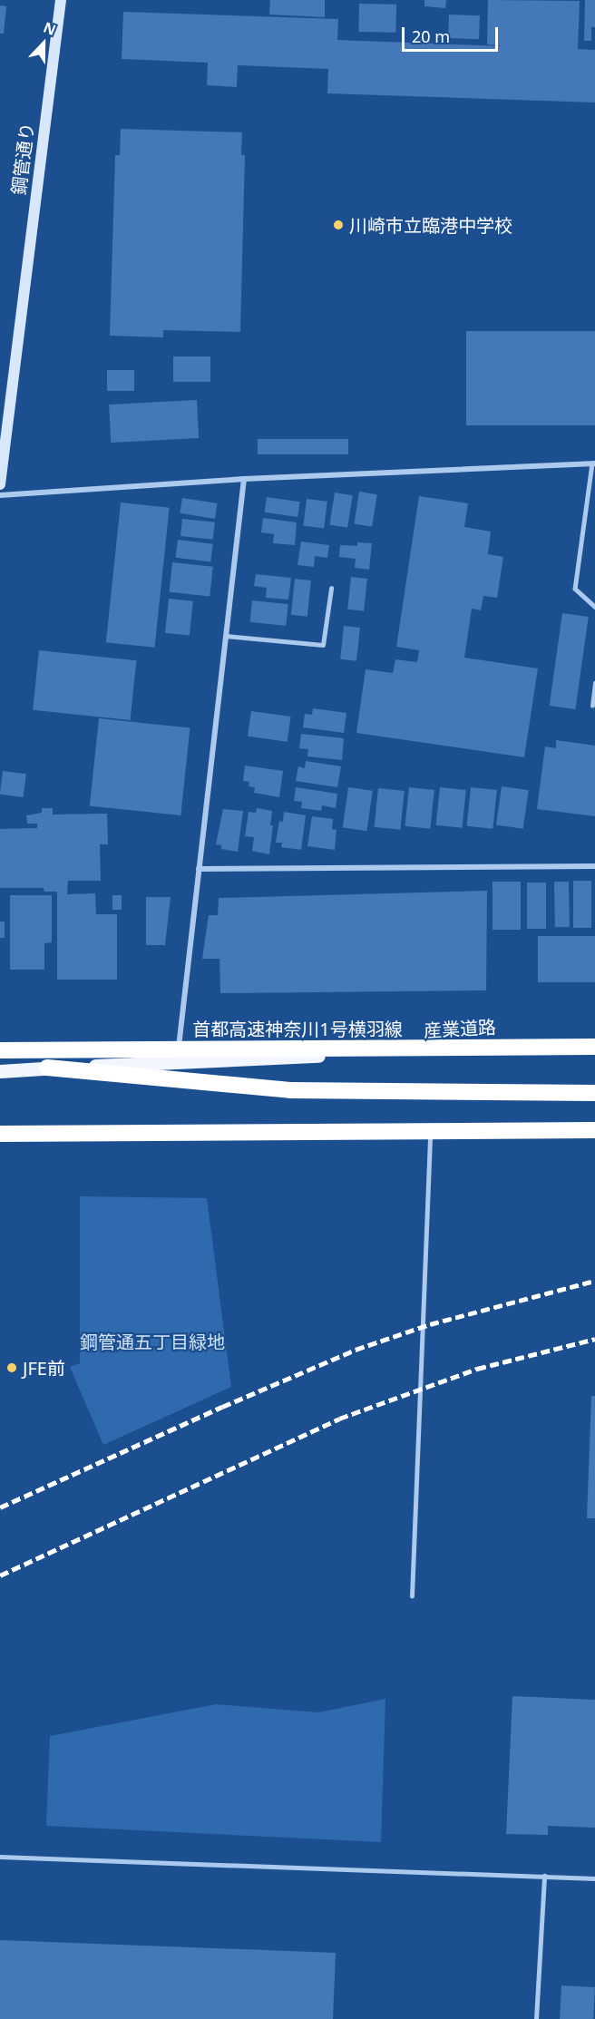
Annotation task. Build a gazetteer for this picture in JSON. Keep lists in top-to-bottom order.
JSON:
{
  "streets": {
    "highway": ["首都高速神奈川1号横羽線"],
    "main road": ["産業道路"],
    "street": ["鋼管通り"]
  },
  "parks": ["鋼管通五丁目緑地"],
  "places": ["川崎市立臨港中学校", "JFE前"],
  "scale_bar": "20 m",
  "north": "top"
}
